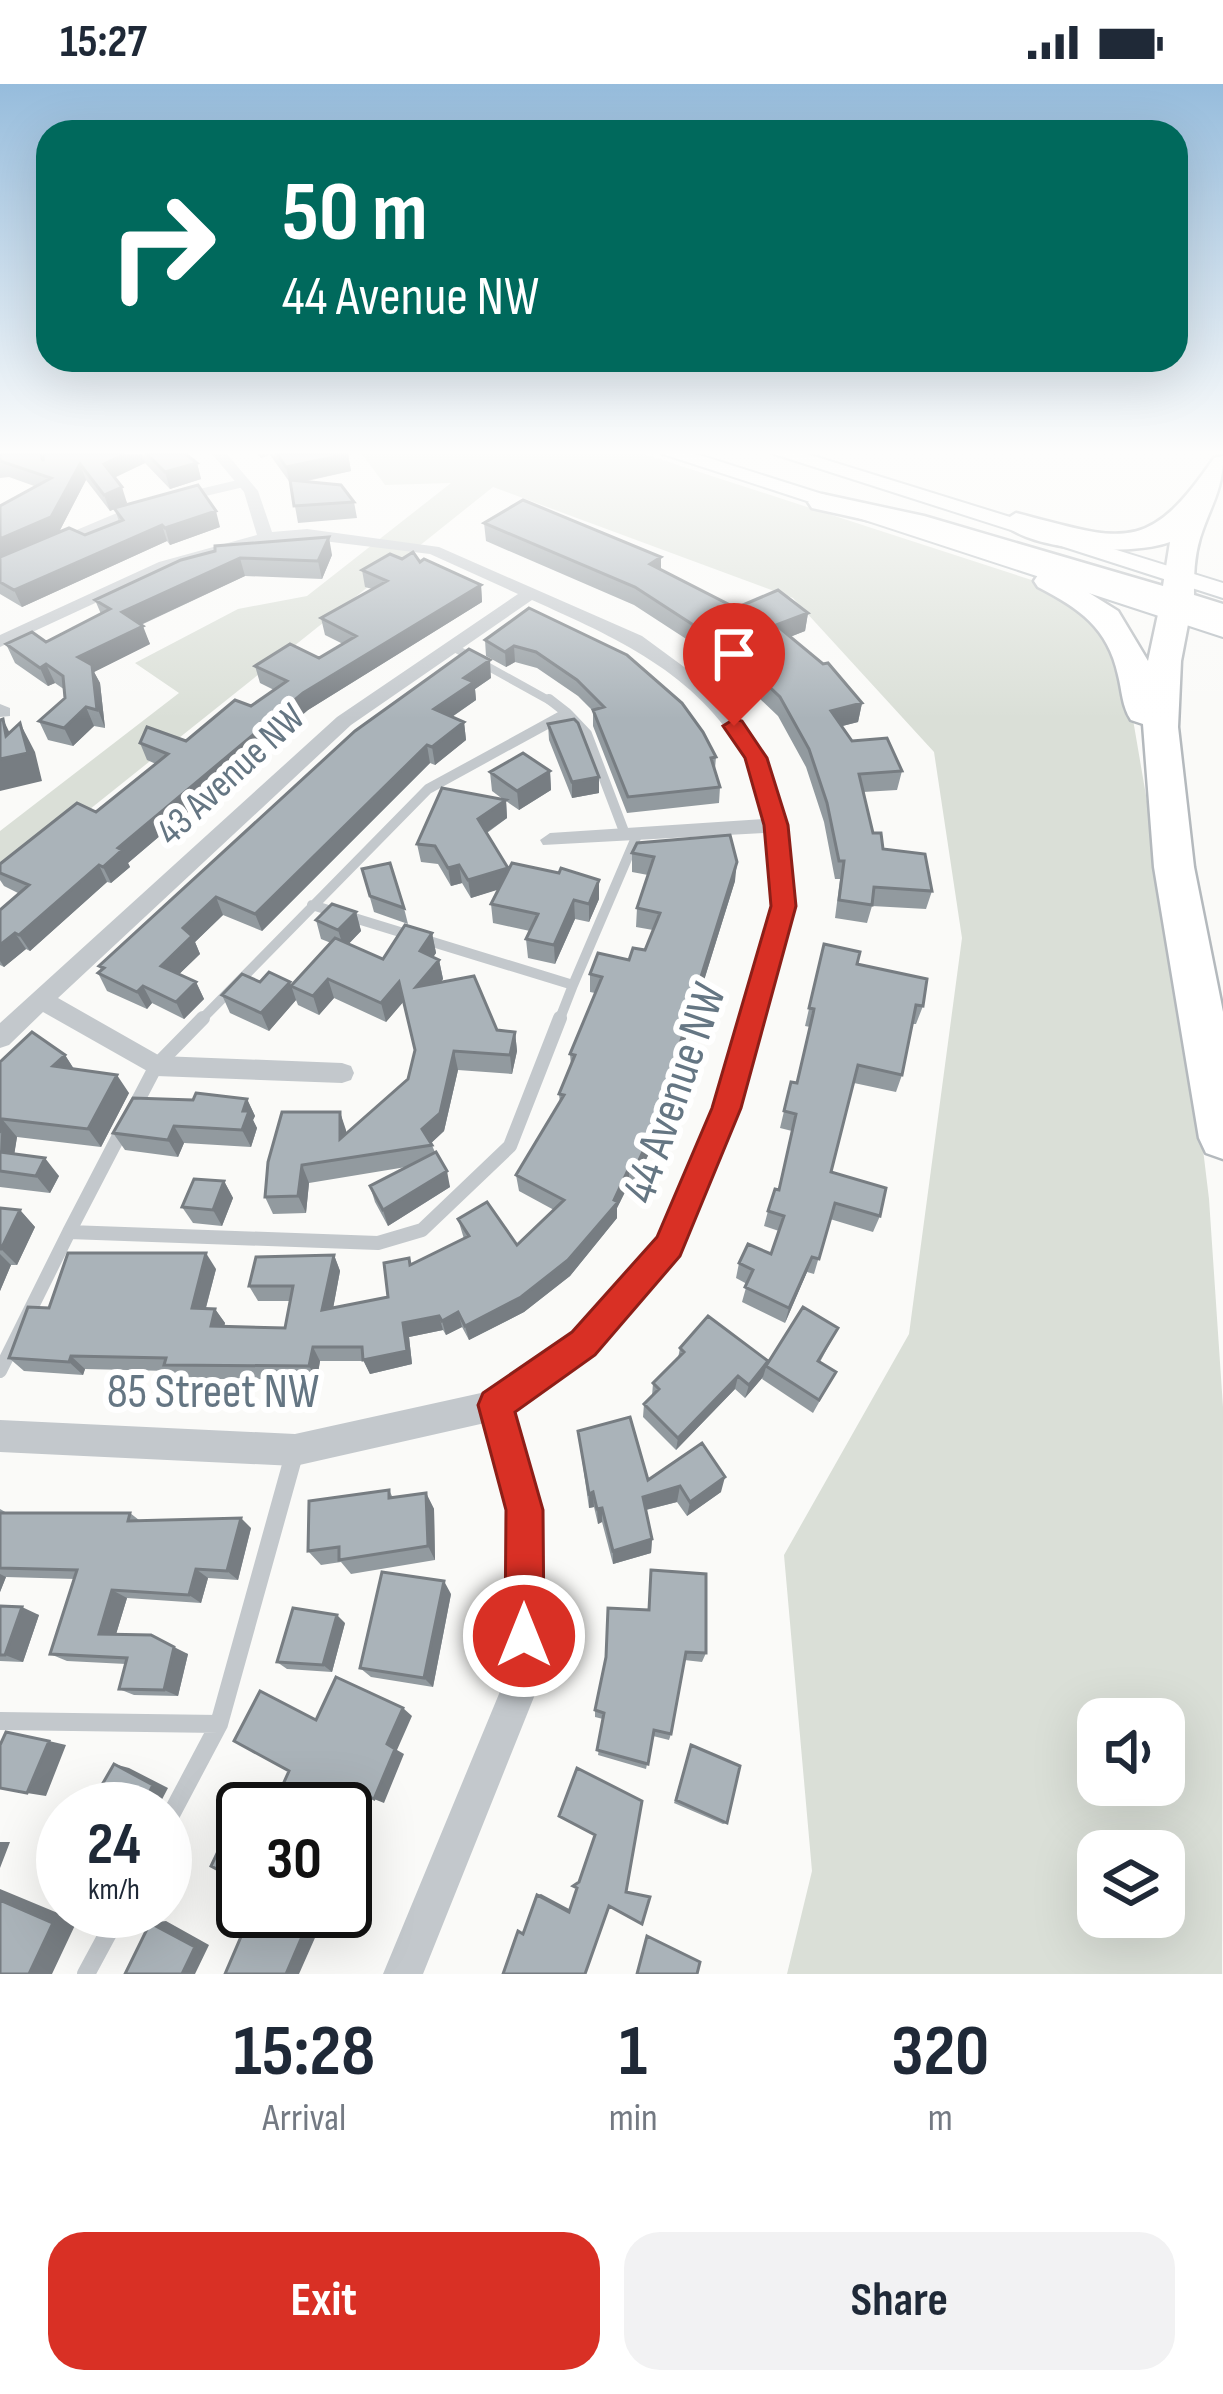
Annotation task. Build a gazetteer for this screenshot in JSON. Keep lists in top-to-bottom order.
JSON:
{
  "streets": {
    "street": ["43 Avenue NW", "44 Avenue NW", "85 Street NW"]
  },
  "crossings": [
    ["43 Avenue NW", "44 Avenue NW"],
    ["44 Avenue NW", "85 Street NW"]
  ],
  "page": {
    "status": "15:27",
    "turn": ["50 m", "44 Avenue NW"],
    "speed": "24 km/h",
    "limit": "30",
    "eta": [
      "15:28",
      "Arrival",
      "1",
      "min",
      "320",
      "m"
    ],
    "buttons": ["Exit", "Share"]
  }
}
